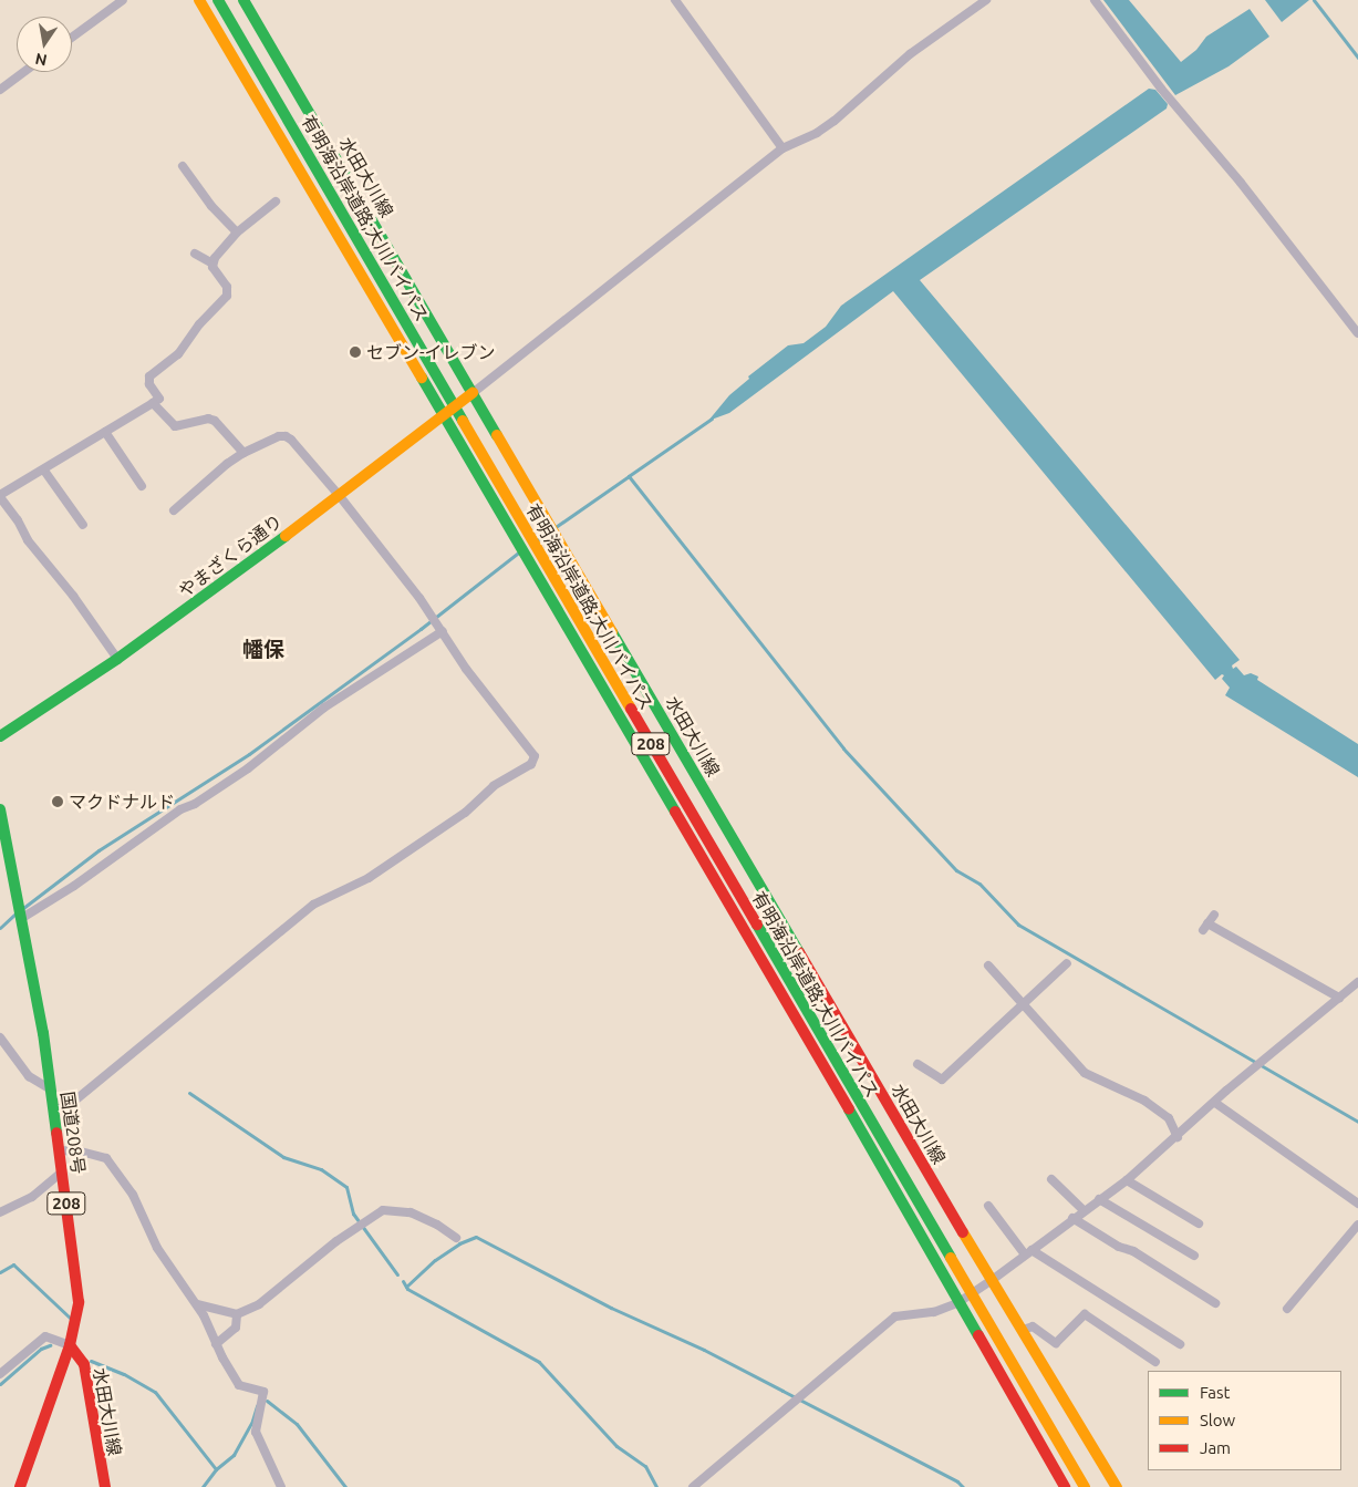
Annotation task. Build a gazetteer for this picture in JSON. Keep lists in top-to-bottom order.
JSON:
{
  "streets": {
    "main road": [
      "水田大川線",
      "有明海沿岸道路;大川バイパス",
      "やまざくら通り",
      "208",
      "国道208号"
    ]
  },
  "crossings": [
    ["水田大川線", "やまざくら通り"],
    ["水田大川線", "国道208号"]
  ],
  "districts": ["幡保"],
  "places": ["セブン-イレブン", "マクドナルド"],
  "legend": ["Fast", "Slow", "Jam"],
  "north": "bottom"
}
